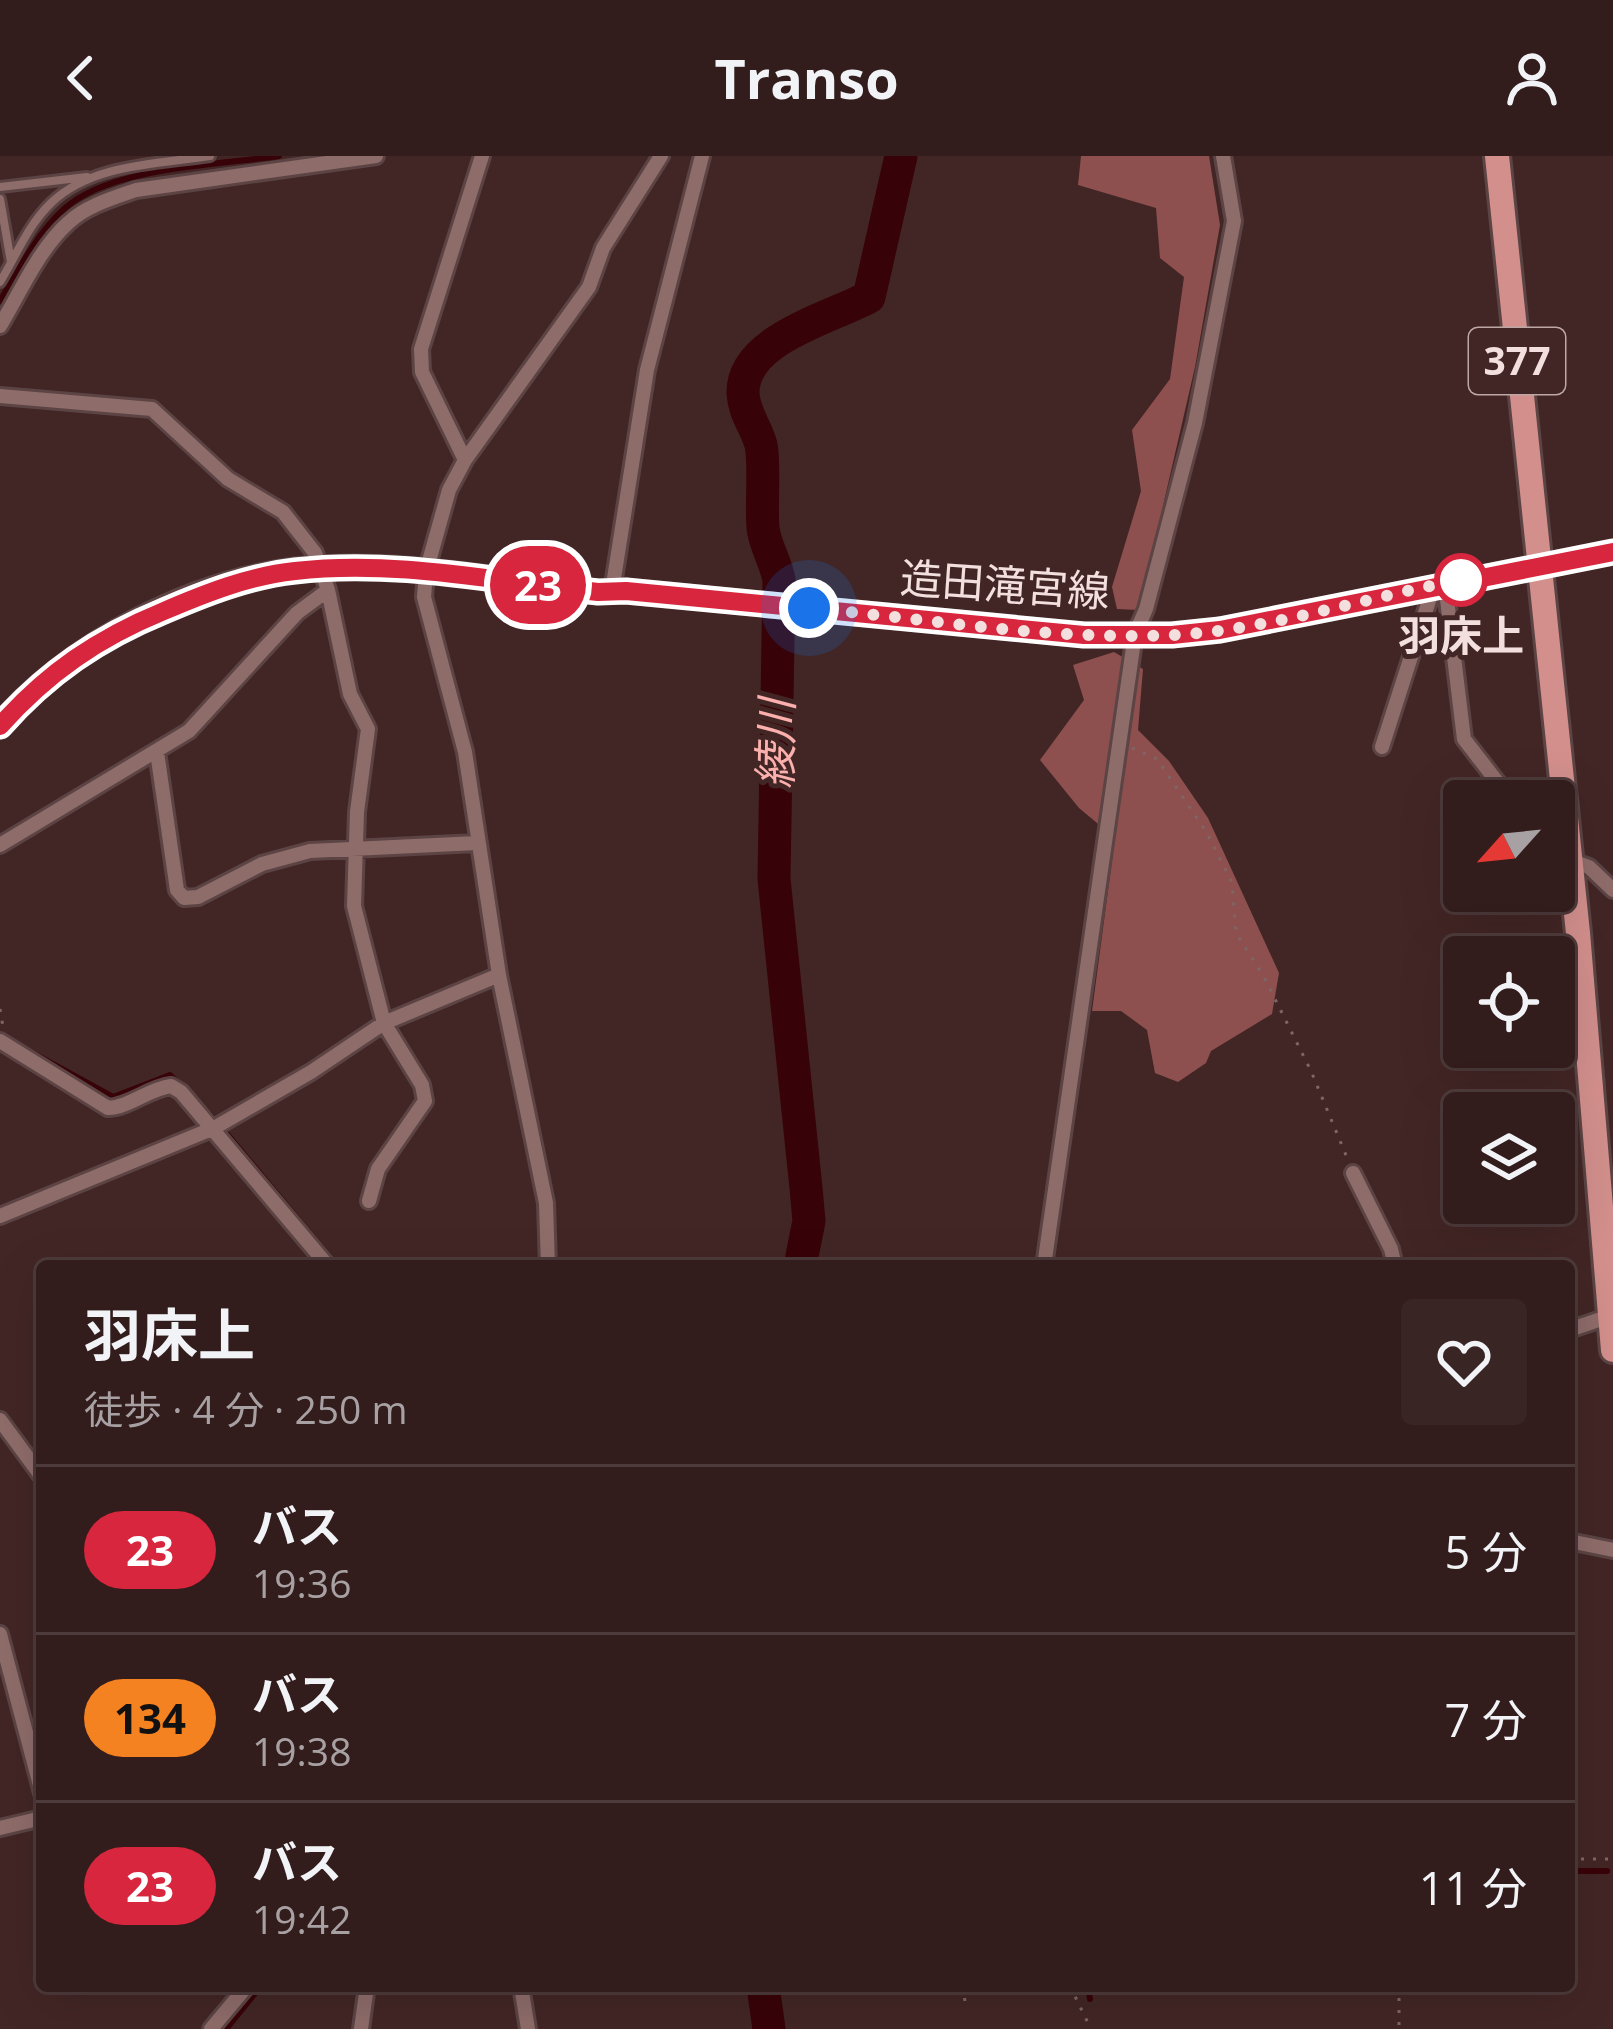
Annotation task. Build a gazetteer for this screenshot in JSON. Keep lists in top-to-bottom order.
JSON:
{
  "streets": {
    "highway": ["377"],
    "main road": ["造田滝宮線"]
  },
  "crossings": [
    ["377", "造田滝宮線"]
  ],
  "water": ["綾川"],
  "places": ["羽床上"],
  "lines": ["bus line 23"],
  "north": "bottom left",
  "page": {
    "header": "Transo",
    "on_map": "23",
    "heading": ["羽床上", "徒歩 · 4 分 · 250 m"],
    "list": [
      {
        "mark": "23",
        "name": "バス",
        "note": "19:36",
        "value": "5 分"
      },
      {
        "mark": "134",
        "name": "バス",
        "note": "19:38",
        "value": "7 分"
      },
      {
        "mark": "23",
        "name": "バス",
        "note": "19:42",
        "value": "11 分"
      }
    ]
  }
}
